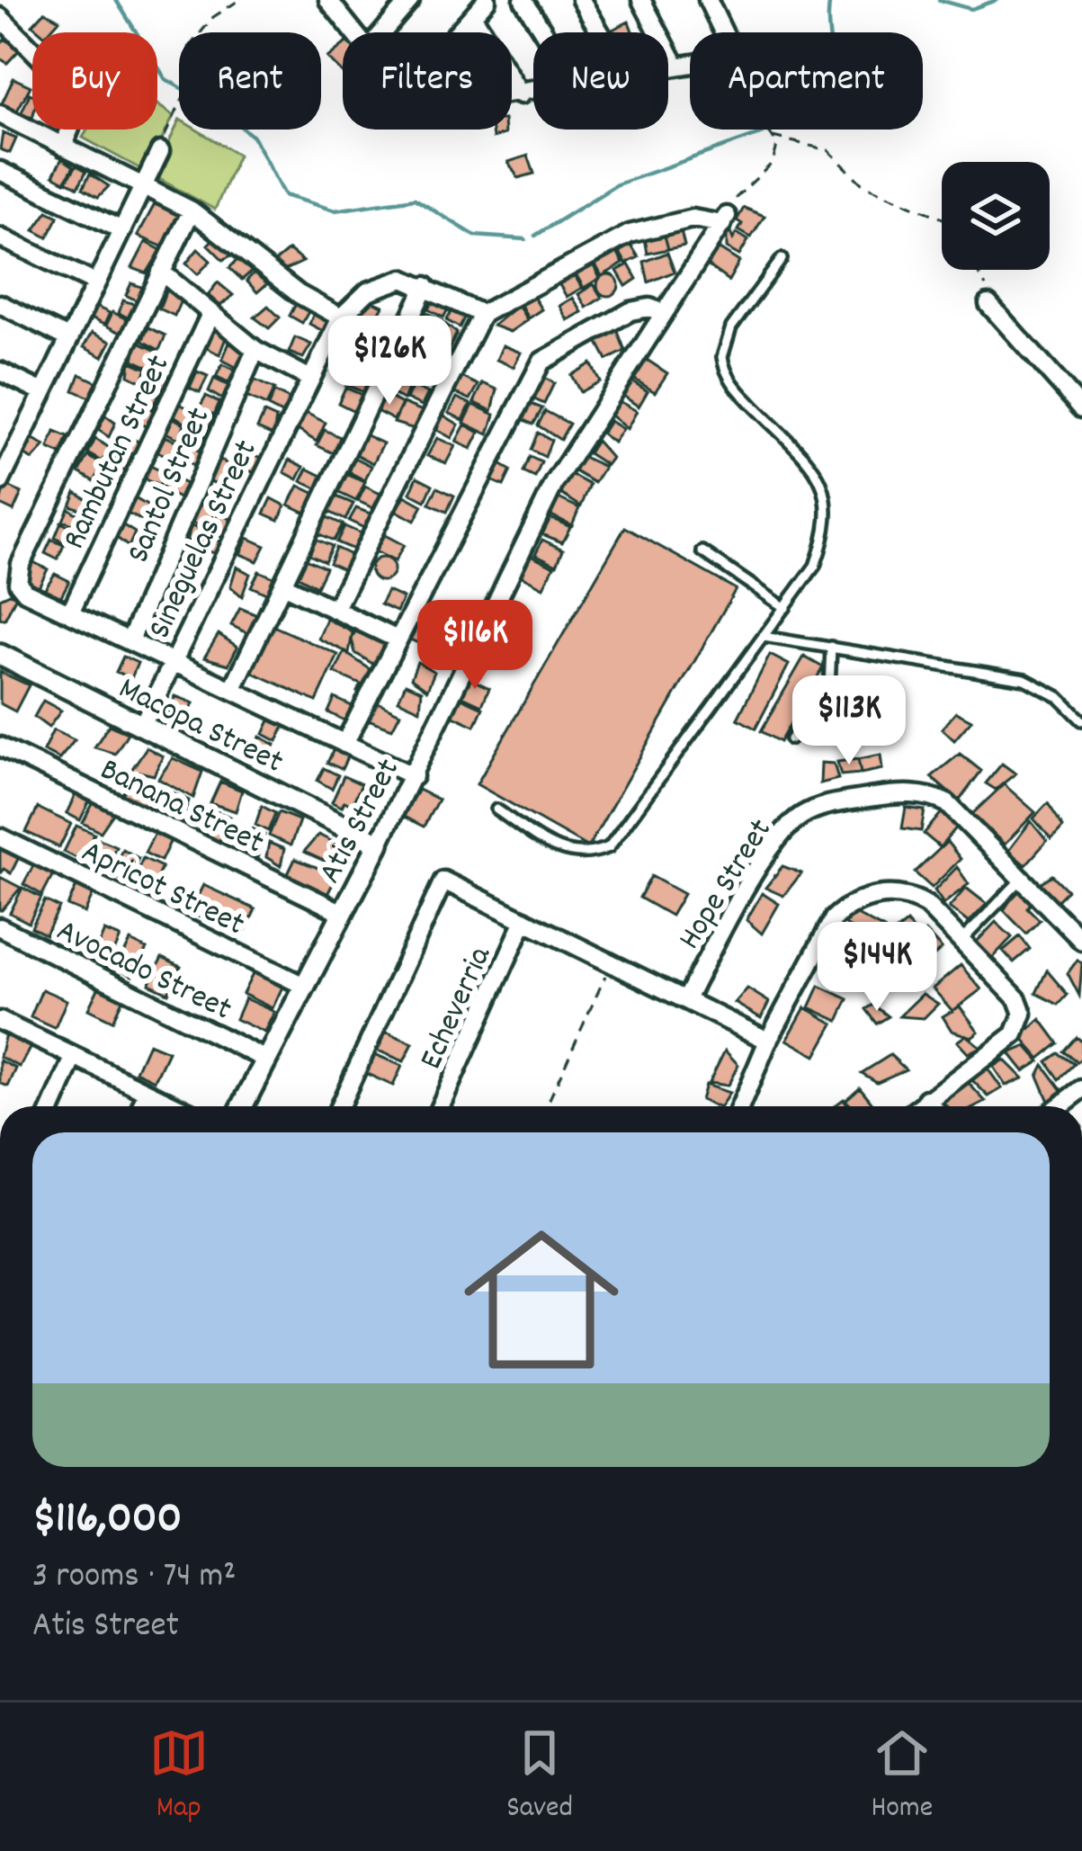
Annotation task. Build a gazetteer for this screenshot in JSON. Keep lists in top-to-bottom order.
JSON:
{
  "streets": {
    "street": [
      "Rambutan Street",
      "Santol Street",
      "Sineguelas Street",
      "Macopa Street",
      "Banana Street",
      "Atis Street",
      "Hope Street",
      "Apricot Street",
      "Avocado Street",
      "Echeverria"
    ]
  },
  "crossings": [
    ["Sineguelas Street", "Macopa Street"],
    ["Macopa Street", "Atis Street"],
    ["Banana Street", "Atis Street"],
    ["Atis Street", "Apricot Street"],
    ["Atis Street", "Avocado Street"]
  ],
  "page": {
    "chip": [
      "Buy",
      "Rent",
      "Filters",
      "New",
      "Apartment"
    ],
    "price": [
      "$126K",
      "$116K",
      "$113K",
      "$144K"
    ],
    "list": [
      {
        "name": "$116,000",
        "note": "3 rooms · 74 m² · Atis Street"
      }
    ],
    "tabs": ["Map", "Saved", "Home"]
  }
}
